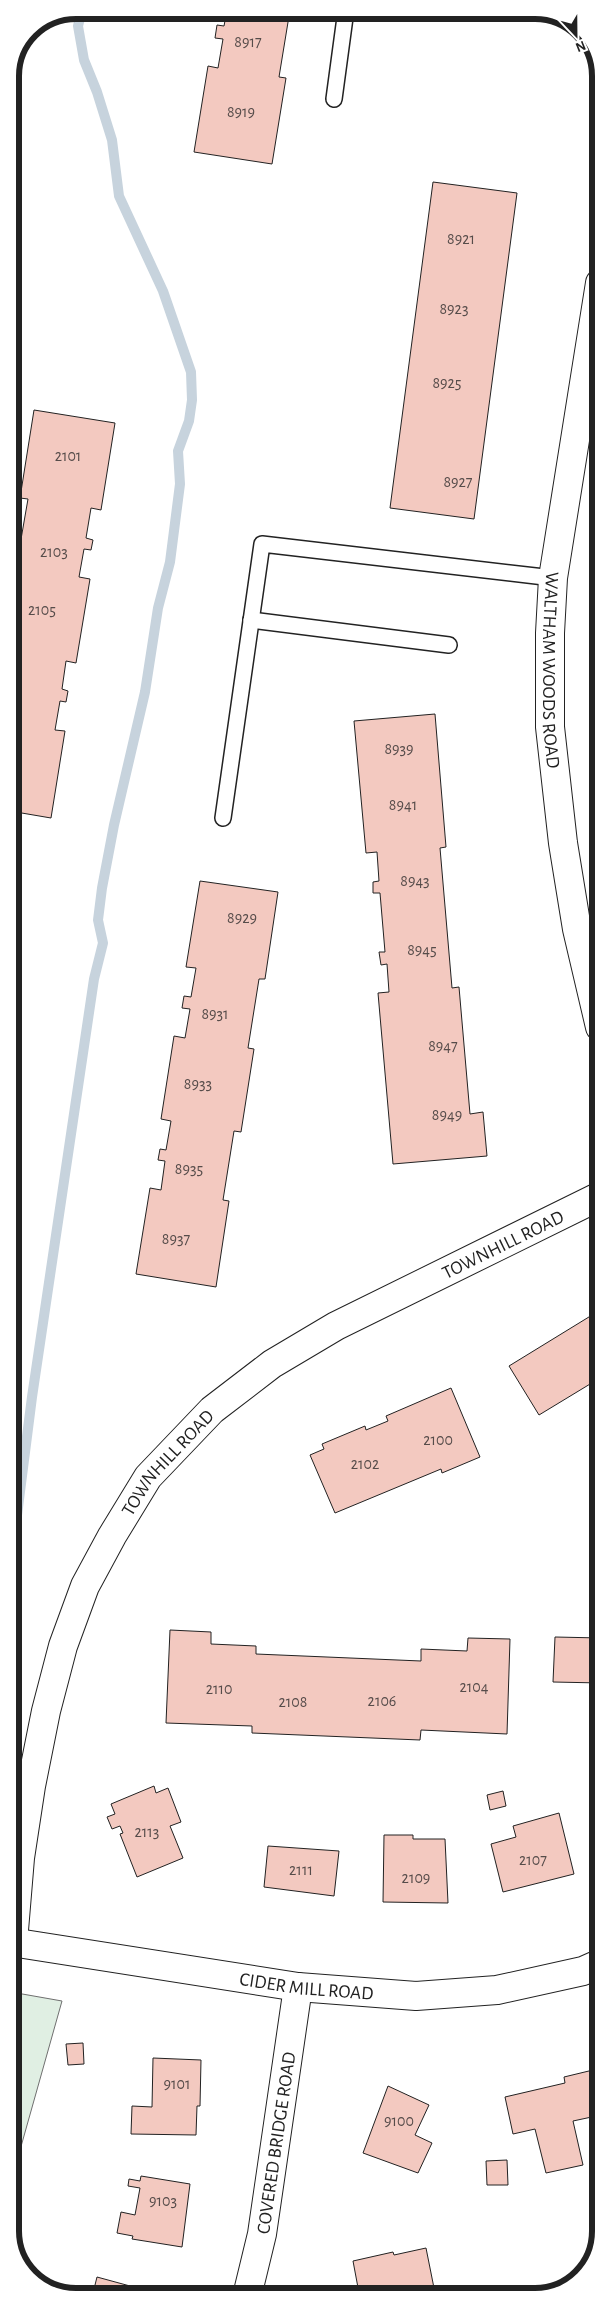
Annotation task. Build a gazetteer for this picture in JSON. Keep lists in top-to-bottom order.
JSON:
{
  "streets": {
    "street": [
      "WALTHAM WOODS ROAD",
      "TOWNHILL ROAD",
      "CIDER MILL ROAD",
      "COVERED BRIDGE ROAD"
    ]
  },
  "crossings": [
    ["CIDER MILL ROAD", "COVERED BRIDGE ROAD"]
  ],
  "house_numbers": [
    "8917",
    "8919",
    "8921",
    "8923",
    "8925",
    "2101",
    "8927",
    "2103",
    "2105",
    "8939",
    "8941",
    "8943",
    "8929",
    "8945",
    "8931",
    "8947",
    "8933",
    "8949",
    "8935",
    "8937",
    "2100",
    "2102",
    "2104",
    "2110",
    "2106",
    "2108",
    "2113",
    "2107",
    "2111",
    "2109",
    "9101",
    "9100",
    "9103"
  ],
  "north": "bottom"
}
